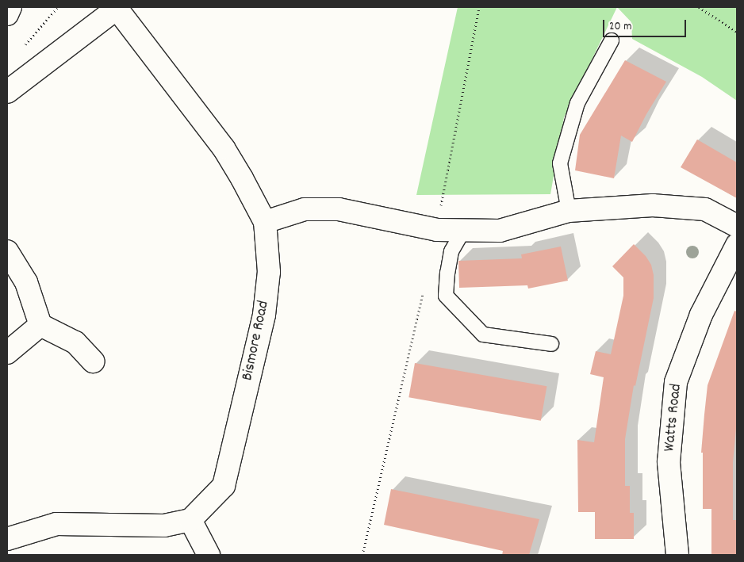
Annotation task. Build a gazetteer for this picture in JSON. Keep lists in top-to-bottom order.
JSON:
{
  "streets": {
    "street": ["Bismore Road", "Watts Road"]
  },
  "scale_bar": "20 m"
}
